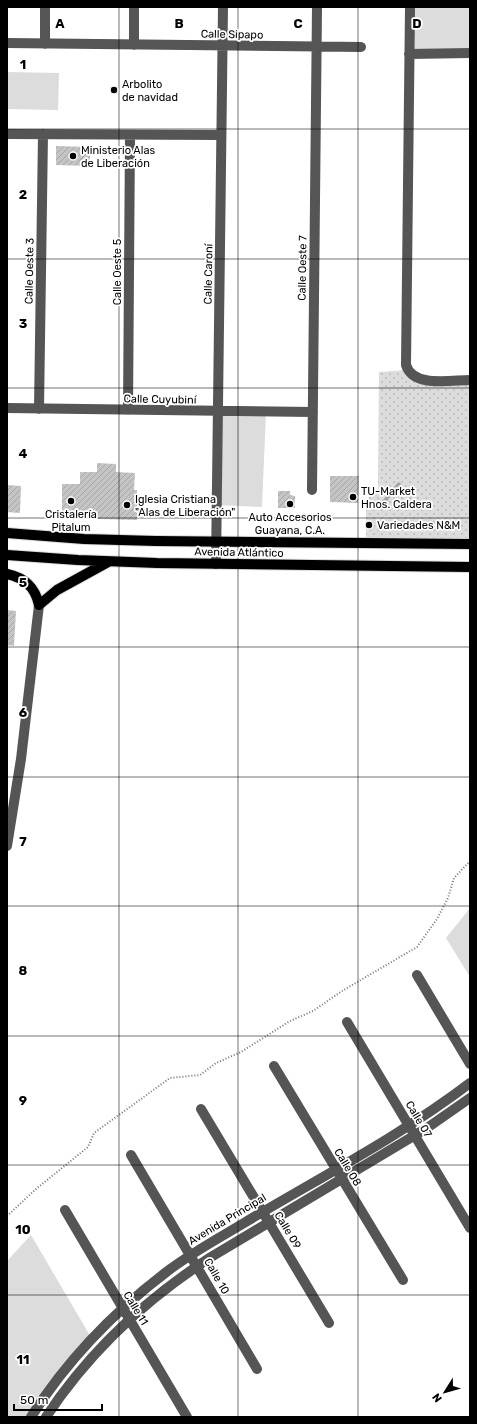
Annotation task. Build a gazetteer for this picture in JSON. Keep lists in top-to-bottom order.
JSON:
{
  "streets": {
    "main road": ["Avenida Atlántico"],
    "street": [
      "Calle Sipapo",
      "Calle Oeste 7",
      "Calle Oeste 3",
      "Calle Oeste 5",
      "Calle Caroní",
      "Calle Cuyubiní",
      "Calle 07",
      "Calle 08",
      "Avenida Principal",
      "Calle 09",
      "Calle 10",
      "Calle 11"
    ]
  },
  "crossings": [
    ["Calle Sipapo", "Calle Oeste 7"],
    ["Calle Sipapo", "Calle Caroní"],
    ["Calle Oeste 7", "Calle Cuyubiní"],
    ["Calle Oeste 3", "Calle Cuyubiní"],
    ["Calle Oeste 5", "Calle Cuyubiní"],
    ["Calle Caroní", "Calle Cuyubiní"],
    ["Calle Caroní", "Avenida Atlántico"],
    ["Calle 07", "Avenida Principal"],
    ["Calle 08", "Avenida Principal"],
    ["Avenida Principal", "Calle 09"],
    ["Avenida Principal", "Calle 10"],
    ["Avenida Principal", "Calle 11"]
  ],
  "places": [
    "Arbolito de navidad",
    "Ministerio Alas de Liberación",
    "TU-Market Hnos. Caldera",
    "Cristalería Pitalum",
    "Auto Accesorios Guayana, C.A.",
    "Iglesia Cristiana \"Alas de Liberación\"",
    "Variedades N&M"
  ],
  "scale_bar": "50 m",
  "north": "bottom left",
  "grid": {
    "columns": [
      "A",
      "B",
      "C",
      "D"
    ],
    "rows": [
      "1",
      "2",
      "3",
      "4",
      "5",
      "6",
      "7",
      "8",
      "9",
      "10",
      "11"
    ]
  }
}
